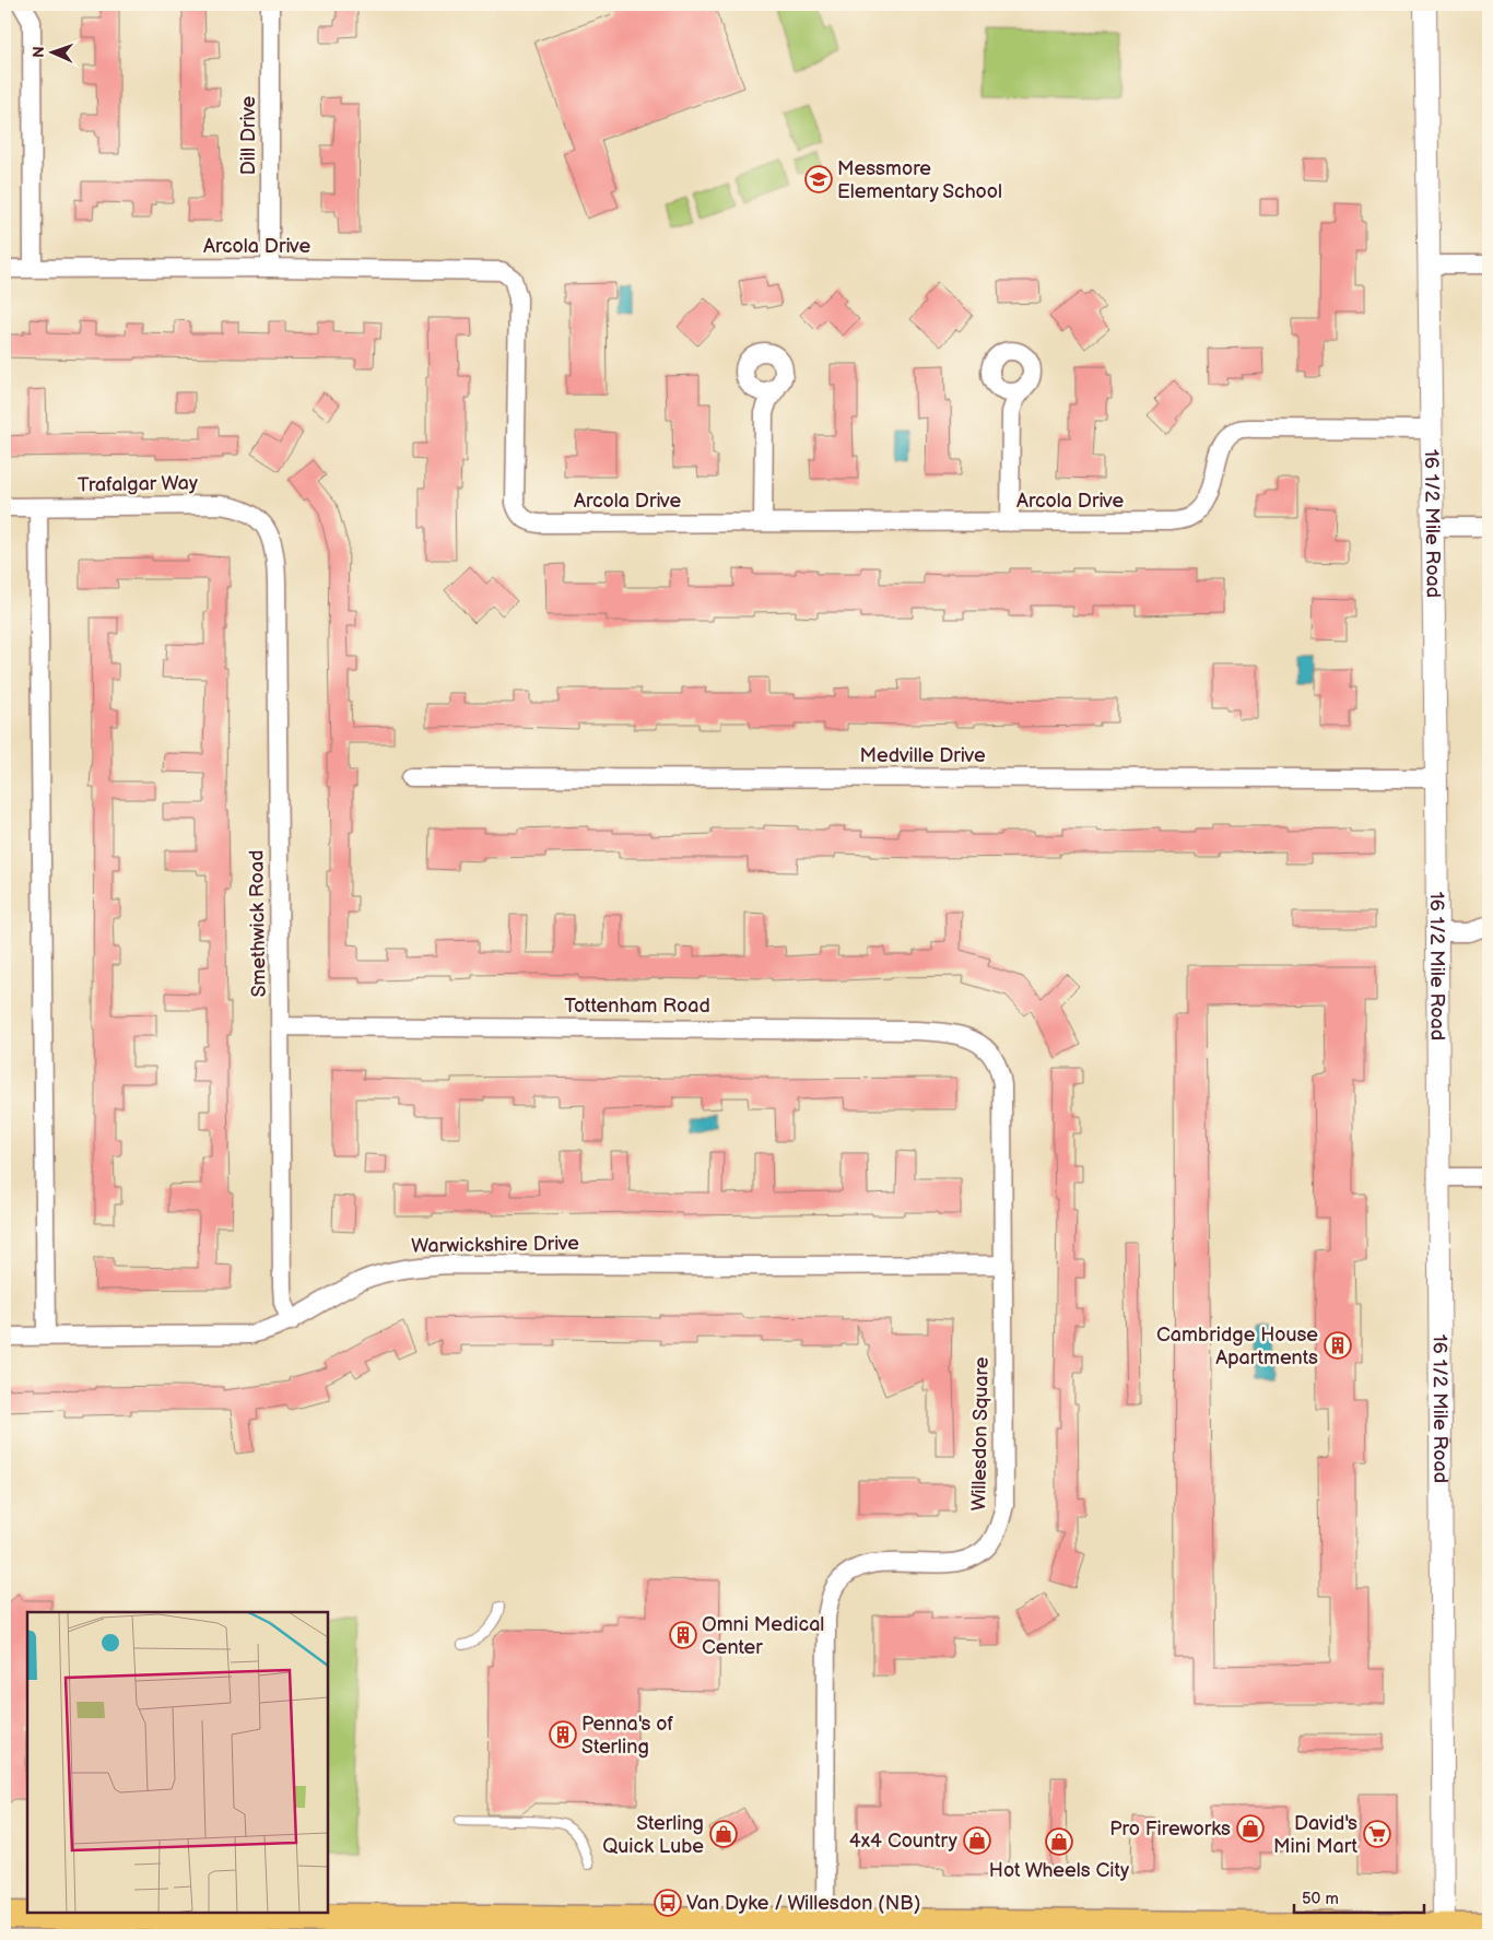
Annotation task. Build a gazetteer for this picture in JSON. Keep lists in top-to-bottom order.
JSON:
{
  "streets": {
    "street": [
      "Dill Drive",
      "Arcola Drive",
      "Trafalgar Way",
      "16 1/2 Mile Road",
      "Medville Drive",
      "Smethwick Road",
      "Tottenham Road",
      "Warwickshire Drive",
      "Willesdon Square"
    ]
  },
  "crossings": [
    ["Dill Drive", "Arcola Drive"],
    ["Arcola Drive", "16 1/2 Mile Road"],
    ["Trafalgar Way", "Smethwick Road"],
    ["16 1/2 Mile Road", "Medville Drive"],
    ["Smethwick Road", "Tottenham Road"],
    ["Smethwick Road", "Warwickshire Drive"],
    ["Tottenham Road", "Willesdon Square"],
    ["Warwickshire Drive", "Willesdon Square"]
  ],
  "places": {
    "school or university": ["Messmore Elementary School"],
    "building": ["Cambridge House Apartments", "Omni Medical Center", "Penna's of Sterling"],
    "shop": [
      "Pro Fireworks",
      "Sterling Quick Lube",
      "4x4 Country",
      "Hot Wheels City"
    ],
    "supermarket": ["David's Mini Mart"],
    "bus stop": ["Van Dyke / Willesdon (NB)"]
  },
  "scale_bar": "50 m",
  "north": "left"
}
